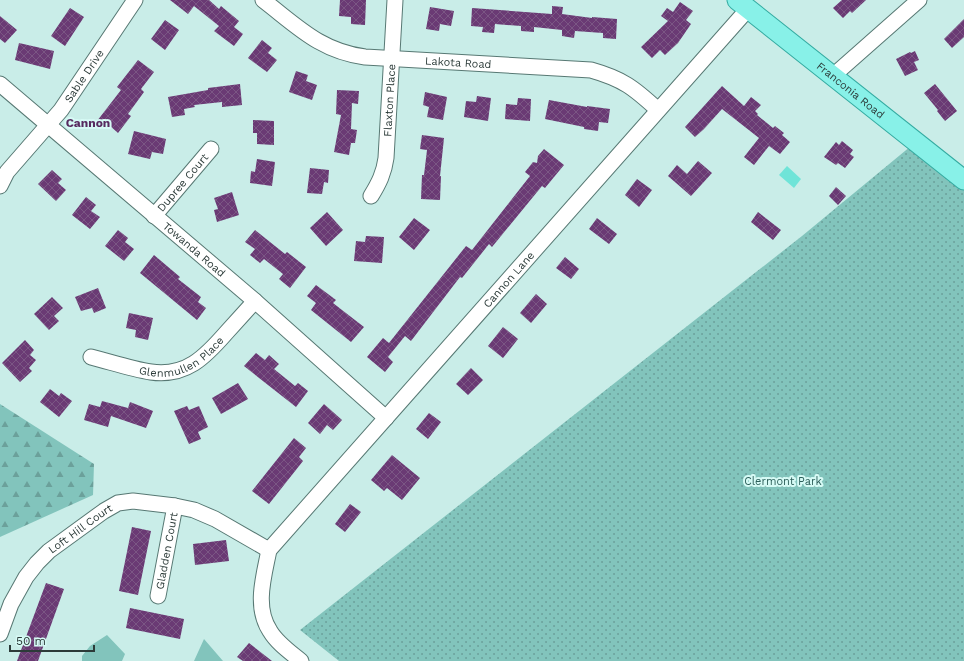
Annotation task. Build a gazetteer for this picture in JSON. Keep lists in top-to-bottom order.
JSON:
{
  "streets": {
    "main road": ["Franconia Road"],
    "street": [
      "Lakota Road",
      "Sable Drive",
      "Flaxton Place",
      "Dupree Court",
      "Towanda Road",
      "Cannon Lane",
      "Glenmullen Place",
      "Loft Hill Court",
      "Gladden Court"
    ]
  },
  "crossings": [
    ["Lakota Road", "Flaxton Place"],
    ["Lakota Road", "Cannon Lane"],
    ["Sable Drive", "Towanda Road"],
    ["Franconia Road", "Cannon Lane"],
    ["Dupree Court", "Towanda Road"],
    ["Towanda Road", "Cannon Lane"],
    ["Towanda Road", "Glenmullen Place"],
    ["Cannon Lane", "Loft Hill Court"],
    ["Loft Hill Court", "Gladden Court"]
  ],
  "districts": ["Cannon"],
  "parks": ["Clermont Park"],
  "scale_bar": "50 m"
}
